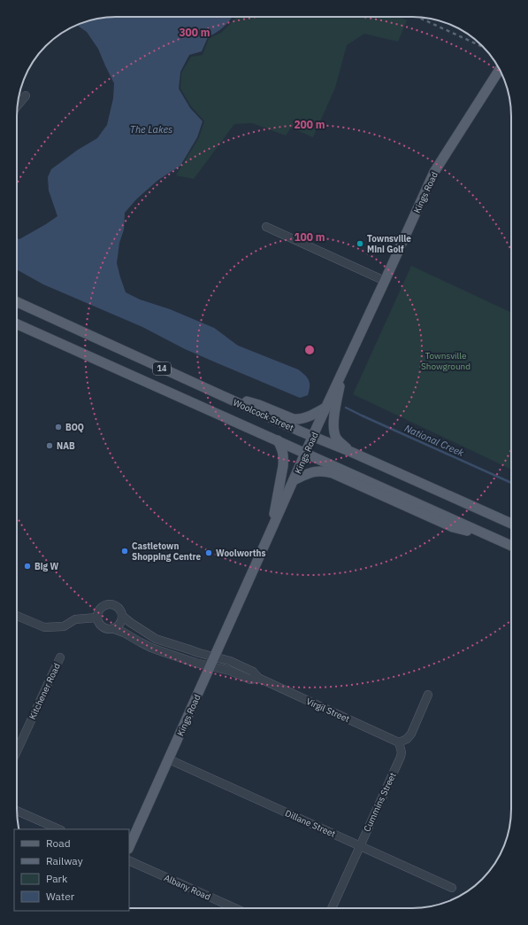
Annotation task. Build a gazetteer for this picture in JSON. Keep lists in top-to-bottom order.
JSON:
{
  "streets": {
    "main road": ["Kings Road", "14", "Woolcock Street"],
    "street": [
      "Kitchener Road",
      "Virgil Street",
      "Cummins Street",
      "Dillane Street",
      "Albany Road"
    ]
  },
  "crossings": [
    ["Kings Road", "Woolcock Street"],
    ["Kings Road", "Virgil Street"],
    ["Kings Road", "Dillane Street"],
    ["Virgil Street", "Cummins Street"],
    ["Cummins Street", "Dillane Street"]
  ],
  "water": ["The Lakes", "National Creek"],
  "parks": ["Townsville Showground"],
  "places": [
    "Townsville Mini Golf",
    "BOQ",
    "NAB",
    "Castletown Shopping Centre",
    "Woolworths",
    "Big W"
  ],
  "legend": [
    "Road",
    "Railway",
    "Park",
    "Water"
  ],
  "rings": ["300 m", "200 m", "100 m"]
}
